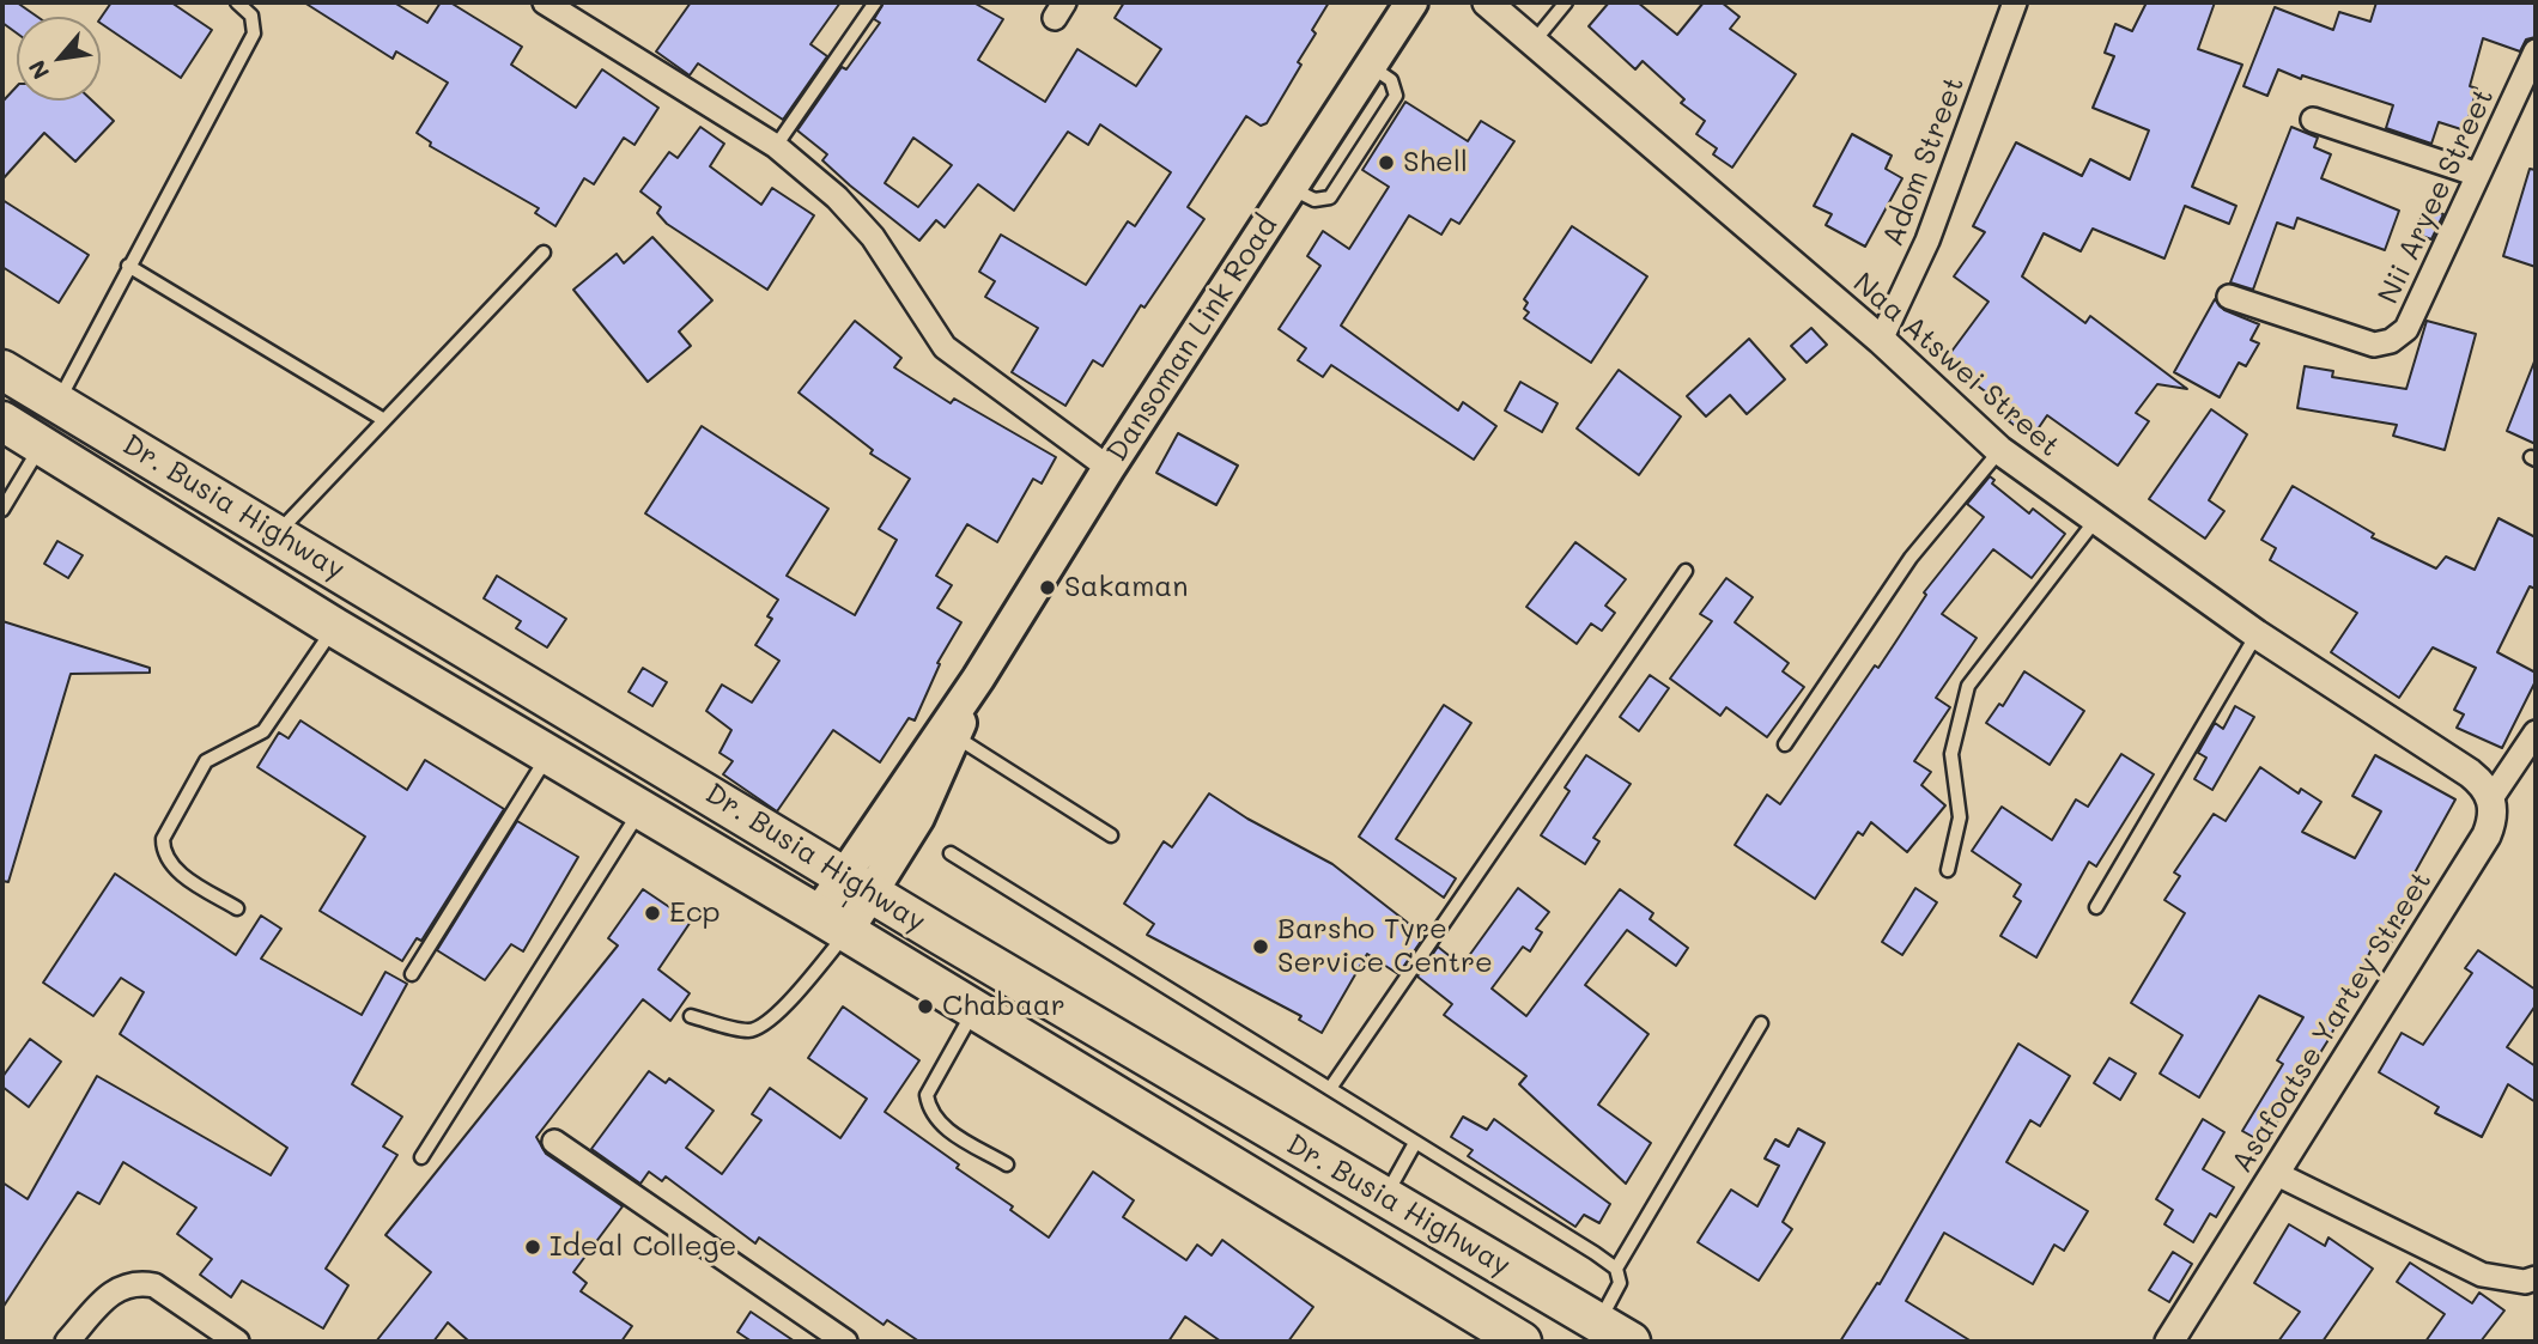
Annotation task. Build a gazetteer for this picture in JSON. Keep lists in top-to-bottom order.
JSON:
{
  "streets": {
    "highway": ["Dr. Busia Highway"],
    "main road": ["Dansoman Link Road"],
    "street": [
      "Adom Street",
      "Nii Aryee Street",
      "Naa Atswei Street",
      "Asafoatse Yartey Street"
    ]
  },
  "crossings": [
    ["Adom Street", "Naa Atswei Street"],
    ["Dansoman Link Road", "Dr. Busia Highway"],
    ["Naa Atswei Street", "Asafoatse Yartey Street"]
  ],
  "places": [
    "Shell",
    "Sakaman",
    "Ecp",
    "Barsho Tyre Service Centre",
    "Chabaar",
    "Ideal College"
  ],
  "north": "bottom left"
}
